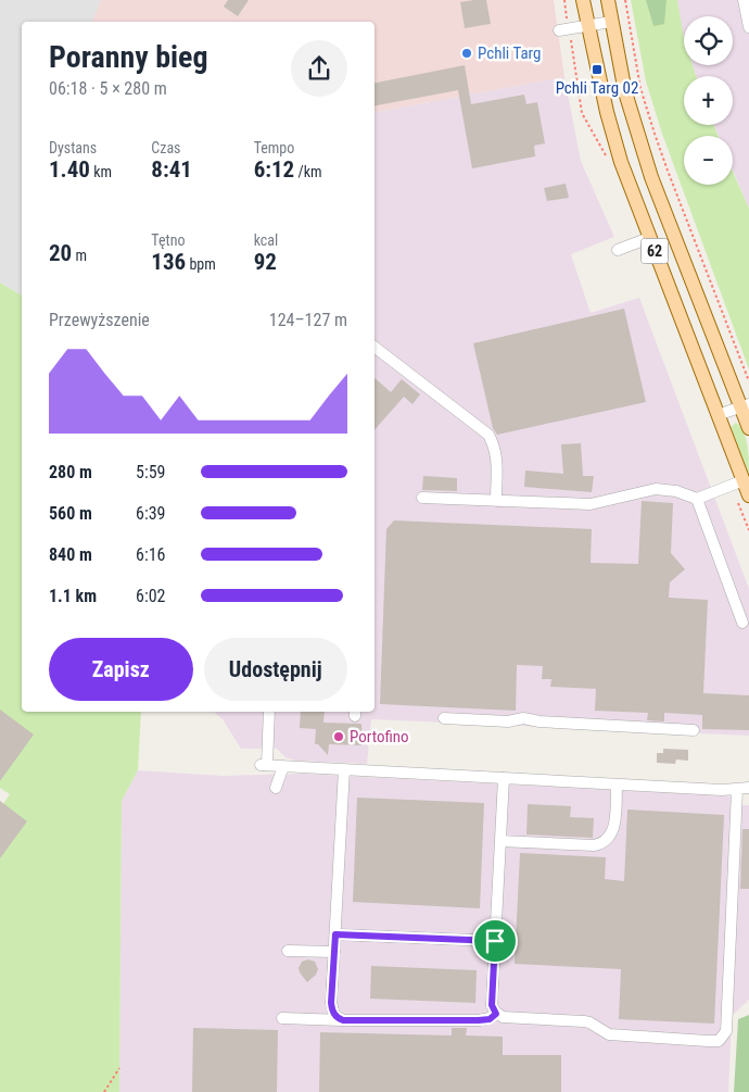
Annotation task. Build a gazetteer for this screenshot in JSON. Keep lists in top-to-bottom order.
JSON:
{
  "streets": {
    "main road": ["62"]
  },
  "places": {
    "other": ["Pchli Targ", "Portofino"],
    "transit": ["Pchli Targ 02"]
  },
  "page": {
    "map_buttons": ["+", "−"],
    "heading": ["Poranny bieg", "06:18 · 5 × 280 m"],
    "stats": [
      ["Dystans", "1.40 km"],
      ["Czas", "8:41"],
      ["Tempo", "6:12 /km"],
      ["20 m"],
      ["Tętno", "136 bpm"],
      ["kcal", "92"]
    ],
    "chart": ["Przewyższenie", "124–127 m"],
    "list": [
      {
        "name": "280 m",
        "note": "5:59"
      },
      {
        "name": "560 m",
        "note": "6:39"
      },
      {
        "name": "840 m",
        "note": "6:16"
      },
      {
        "name": "1.1 km",
        "note": "6:02"
      }
    ],
    "buttons": ["Zapisz", "Udostępnij"]
  }
}
